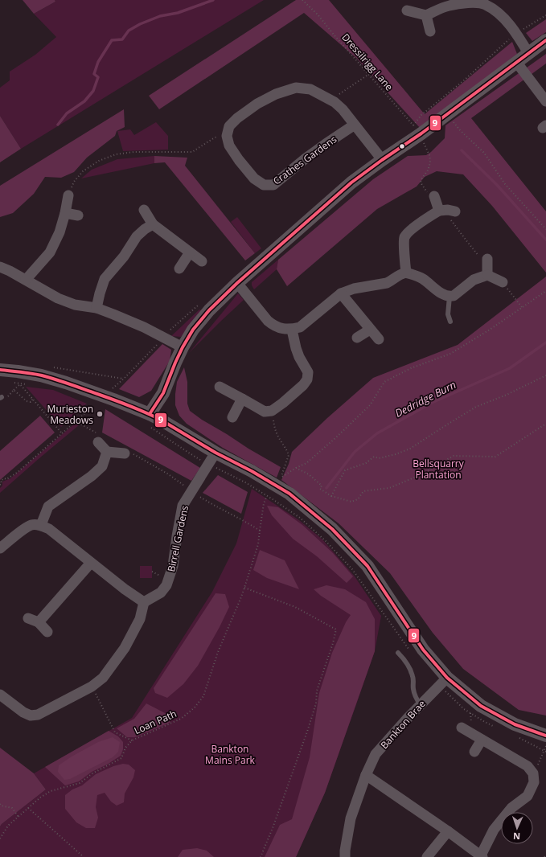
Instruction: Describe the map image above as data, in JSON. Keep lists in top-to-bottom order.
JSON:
{
  "streets": {
    "street": ["Crathes Gardens", "Birrell Gardens", "Bankton Brae"],
    "path": ["Dressilrigg Lane", "Loan Path"]
  },
  "water": ["Dedridge Burn"],
  "parks": ["Bellsquarry Plantation", "Bankton Mains Park"],
  "places": ["Murieston Meadows"],
  "lines": ["transit line 9"],
  "north": "bottom"
}
